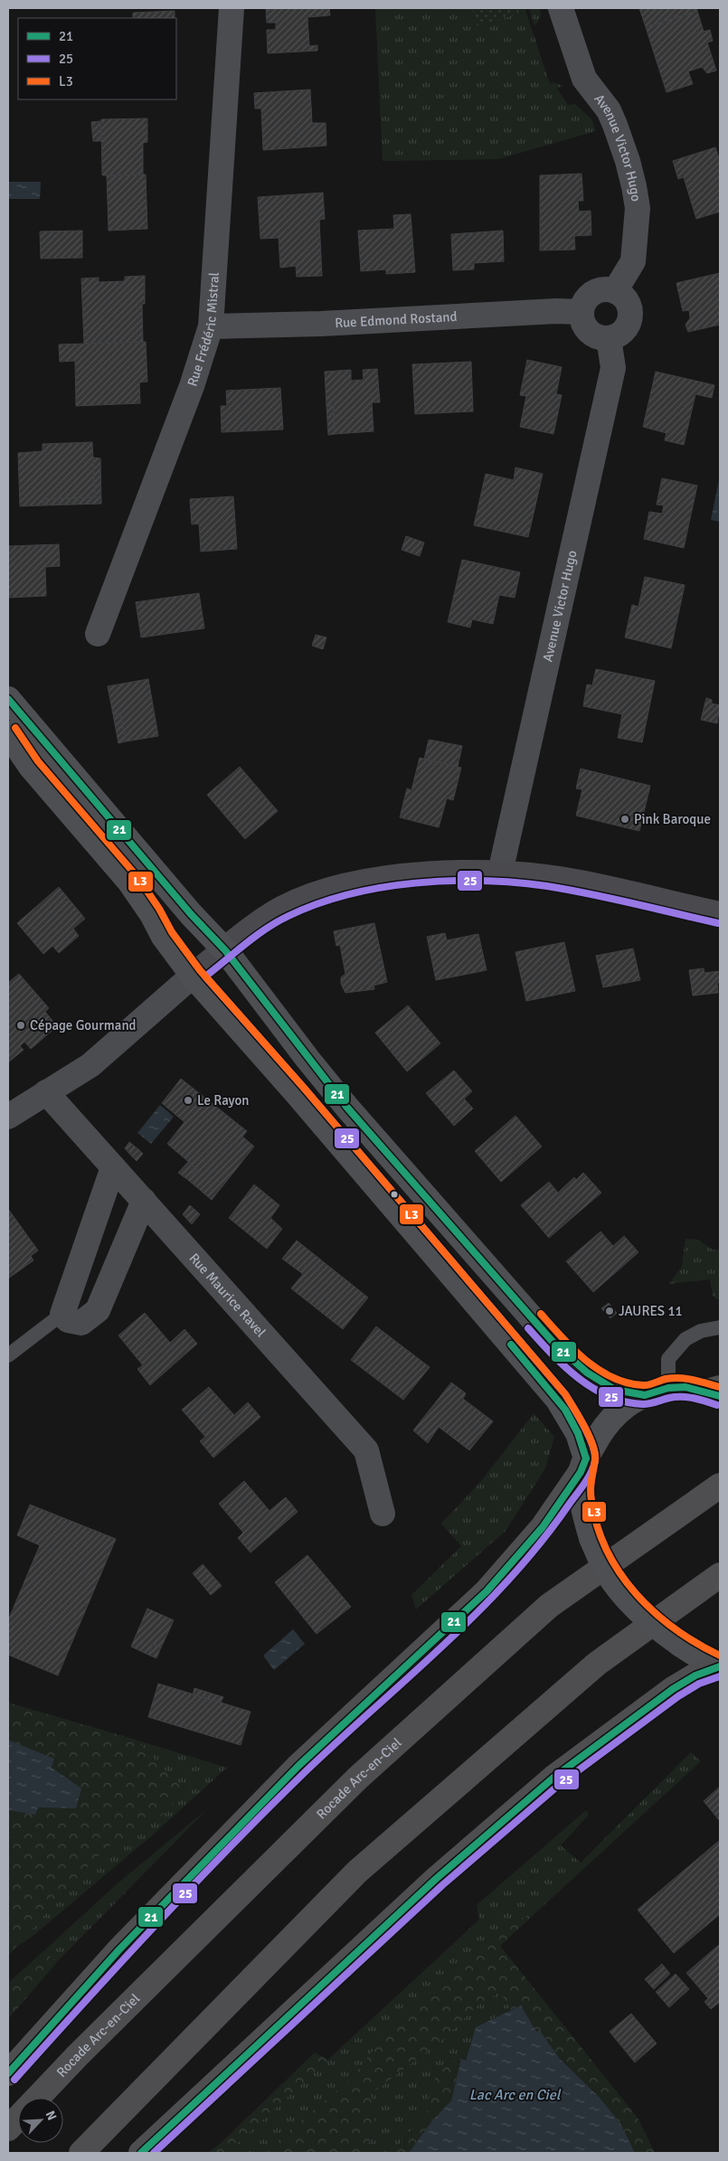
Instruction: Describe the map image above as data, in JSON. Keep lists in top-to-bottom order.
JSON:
{
  "streets": {
    "highway": ["Rocade Arc-en-Ciel"],
    "street": [
      "Avenue Victor Hugo",
      "Rue Edmond Rostand",
      "Rue Frédéric Mistral",
      "Rue Maurice Ravel"
    ]
  },
  "crossings": [
    ["Avenue Victor Hugo", "Rue Edmond Rostand"],
    ["Rue Edmond Rostand", "Rue Frédéric Mistral"]
  ],
  "water": ["Lac Arc en Ciel"],
  "places": [
    "Pink Baroque",
    "Cépage Gourmand",
    "Le Rayon",
    "JAURES 11"
  ],
  "lines": ["transit line 21", "transit line L3", "transit line 25"],
  "legend": ["21", "25", "L3"],
  "north": "top right"
}
